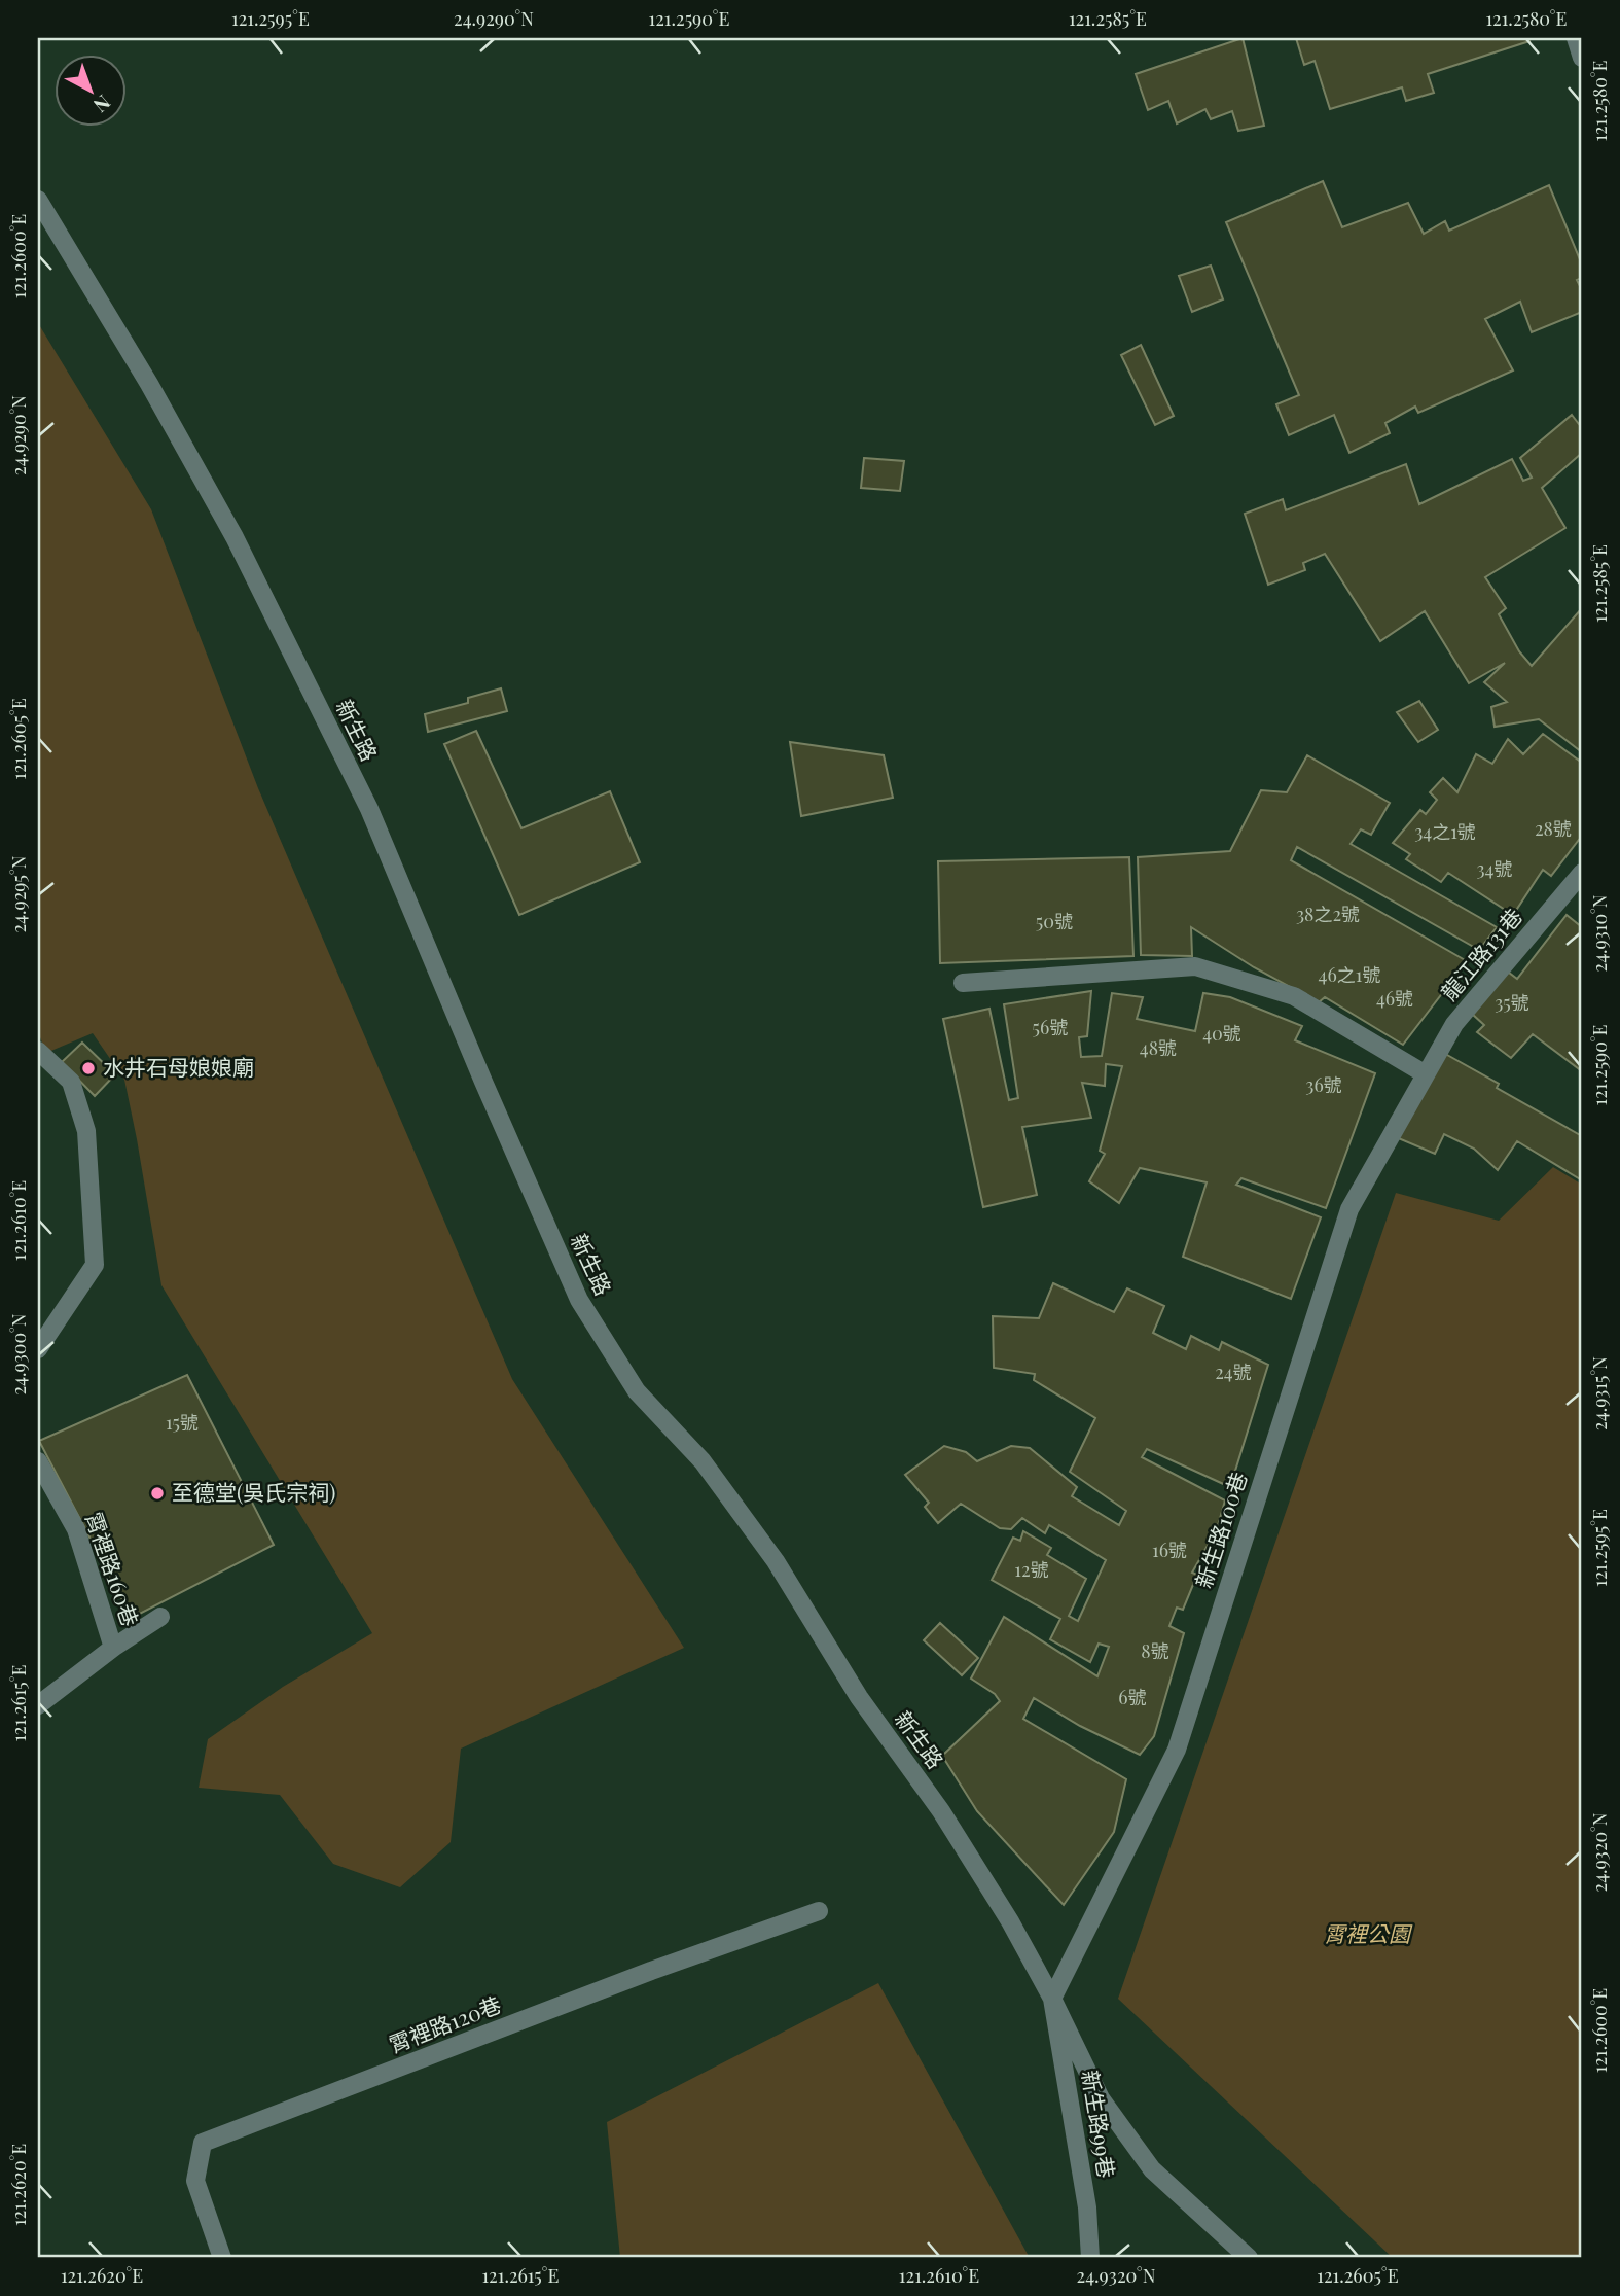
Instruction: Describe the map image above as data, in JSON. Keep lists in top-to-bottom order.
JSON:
{
  "streets": {
    "street": [
      "新生路",
      "龍江路131巷",
      "新生路100巷",
      "霄裡路160巷",
      "霄裡路120巷",
      "新生路99巷"
    ]
  },
  "crossings": [
    ["新生路", "新生路100巷"],
    ["新生路", "新生路99巷"],
    ["龍江路131巷", "新生路100巷"],
    ["新生路100巷", "新生路99巷"]
  ],
  "parks": ["霄裡公園"],
  "places": ["水井石母娘娘廟", "至德堂(吳氏宗祠)"],
  "house_numbers": [
    "28號",
    "34之1號",
    "34號",
    "38之2號",
    "50號",
    "46之1號",
    "46號",
    "35號",
    "56號",
    "40號",
    "48號",
    "36號",
    "24號",
    "15號",
    "16號",
    "12號",
    "8號",
    "6號"
  ],
  "north": "bottom right",
  "coordinates": [
    "121.2595°E",
    "24.9290°N",
    "121.2590°E",
    "121.2585°E",
    "121.2580°E",
    "121.2600°E",
    "121.2605°E",
    "24.9295°N",
    "24.9310°N",
    "121.2610°E",
    "24.9300°N",
    "24.9315°N",
    "121.2615°E",
    "24.9320°N",
    "121.2620°E"
  ]
}
